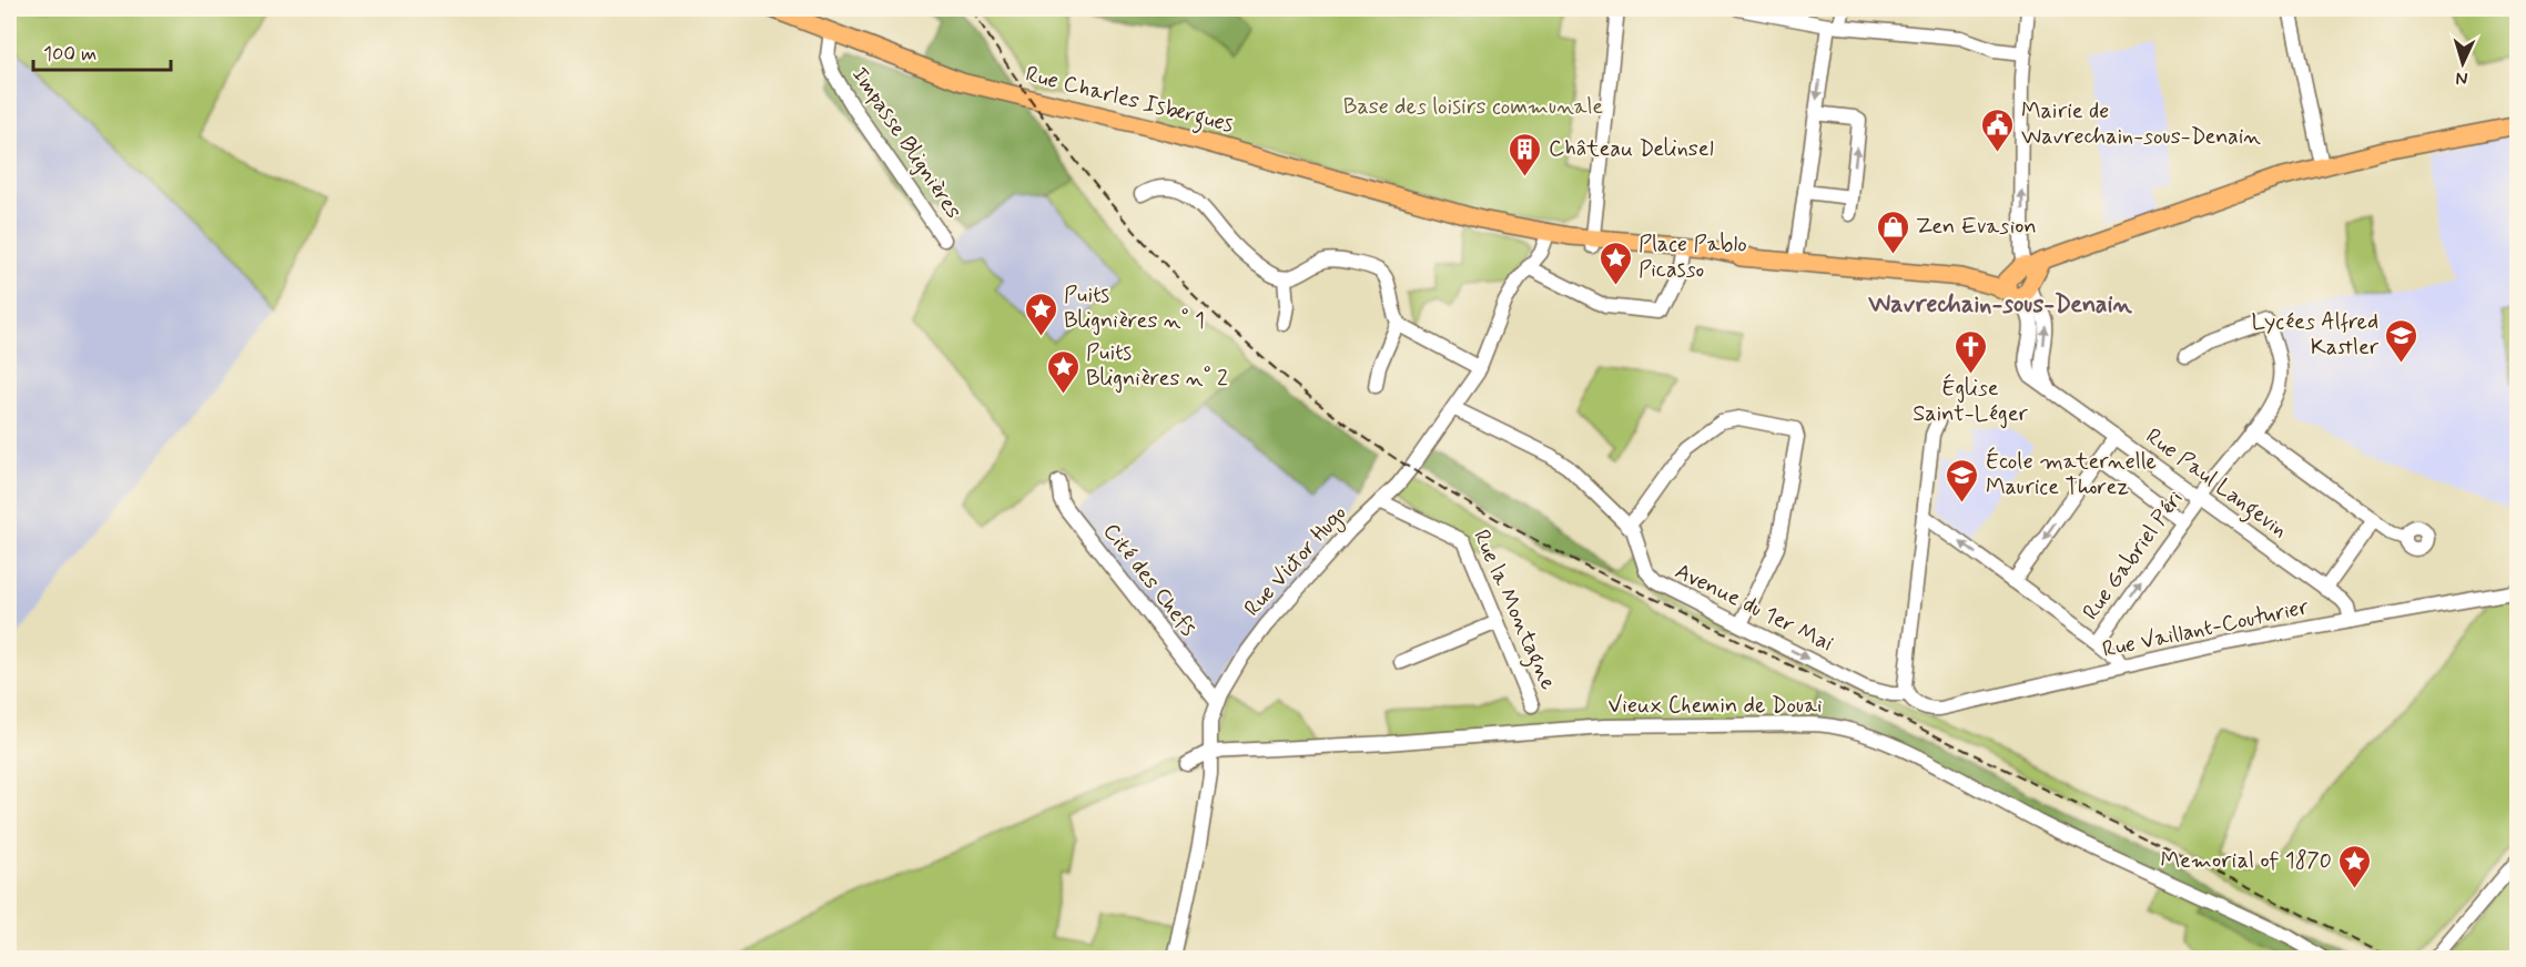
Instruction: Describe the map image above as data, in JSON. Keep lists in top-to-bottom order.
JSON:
{
  "streets": {
    "main road": ["Rue Charles Isbergues"],
    "street": [
      "Impasse Blignières",
      "Rue Paul Langevin",
      "Rue Gabriel Péri",
      "Rue Victor Hugo",
      "Cité des Chefs",
      "Avenue du 1er Mai",
      "Rue la Montagne",
      "Rue Vaillant-Couturier",
      "Vieux Chemin de Douai"
    ]
  },
  "crossings": [
    ["Rue Charles Isbergues", "Impasse Blignières"],
    ["Rue Charles Isbergues", "Rue Paul Langevin"],
    ["Rue Charles Isbergues", "Rue Victor Hugo"],
    ["Rue Paul Langevin", "Rue Gabriel Péri"],
    ["Rue Paul Langevin", "Rue Vaillant-Couturier"],
    ["Rue Victor Hugo", "Cité des Chefs"],
    ["Rue Victor Hugo", "Avenue du 1er Mai"],
    ["Rue Victor Hugo", "Rue la Montagne"],
    ["Rue Victor Hugo", "Vieux Chemin de Douai"],
    ["Avenue du 1er Mai", "Rue Vaillant-Couturier"]
  ],
  "districts": ["Wavrechain-sous-Denain"],
  "parks": ["Base des loisirs communale"],
  "places": {
    "public building": ["Mairie de Wavrechain-sous-Denain"],
    "building": ["Château Delinsel"],
    "shop": ["Zen Evasion"],
    "place": [
      "Place Pablo Picasso",
      "Puits Blignières n° 1",
      "Puits Blignières n° 2",
      "Memorial of 1870"
    ],
    "school or university": ["Lycées Alfred Kastler", "École maternelle Maurice Thorez"],
    "church": ["Église Saint-Léger"]
  },
  "scale_bar": "100 m",
  "north": "bottom"
}
